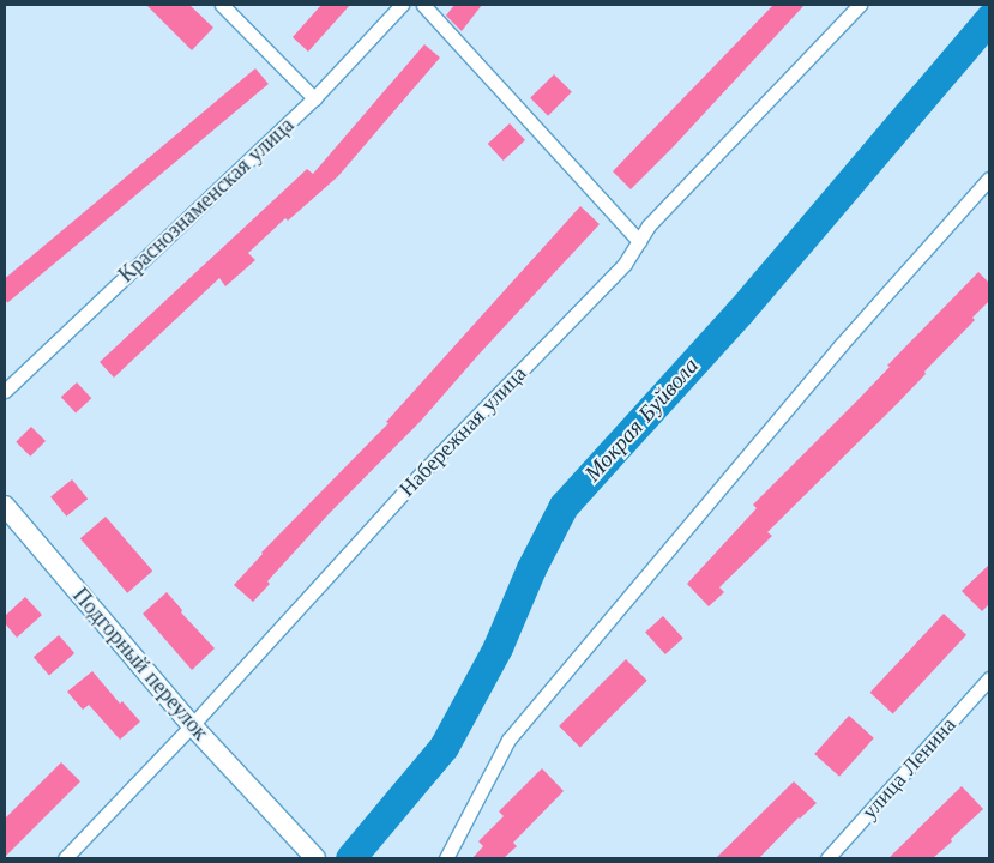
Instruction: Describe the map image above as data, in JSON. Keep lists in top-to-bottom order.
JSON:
{
  "streets": {
    "main road": ["Подгорный переулок"],
    "street": ["Краснознаменская улица", "Набережная улица", "улица Ленина"]
  },
  "crossings": [
    ["Набережная улица", "Подгорный переулок"]
  ],
  "water": ["Мокрая Буйвола"]
}
